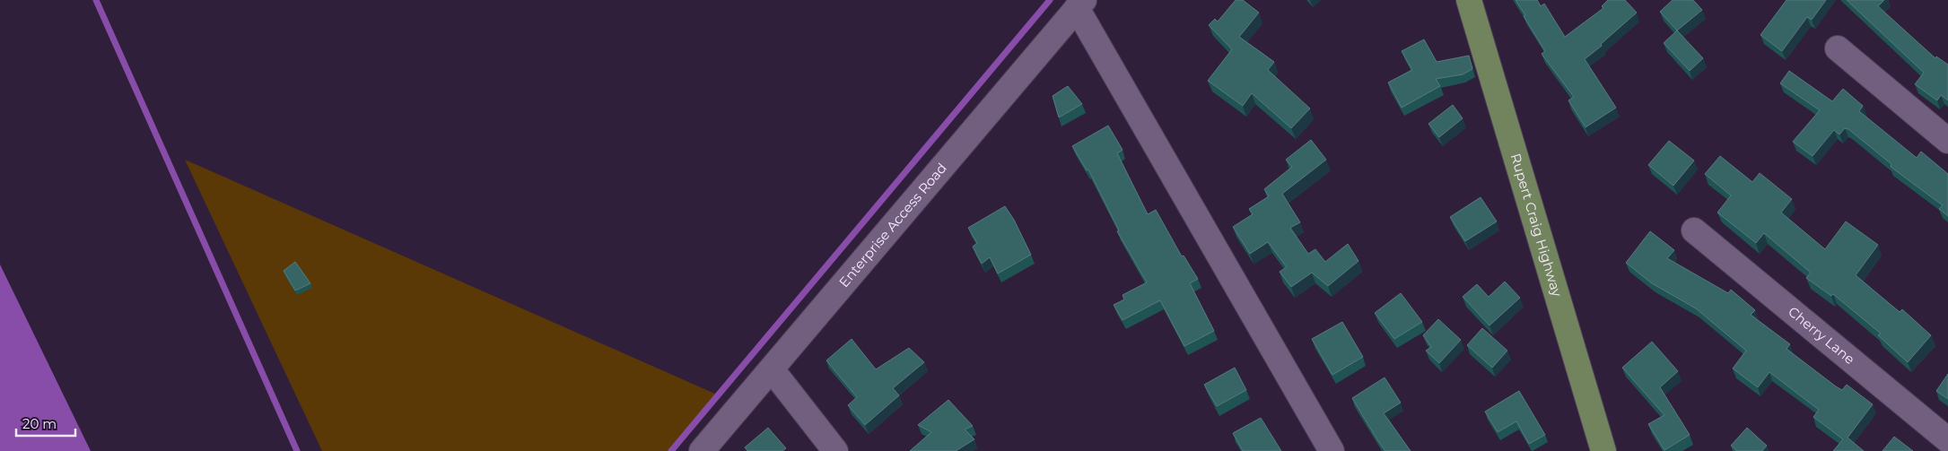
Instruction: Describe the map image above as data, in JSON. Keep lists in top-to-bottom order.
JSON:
{
  "streets": {
    "main road": ["Rupert Craig Highway"],
    "street": ["Enterprise Access Road", "Cherry Lane"]
  },
  "scale_bar": "20 m"
}
